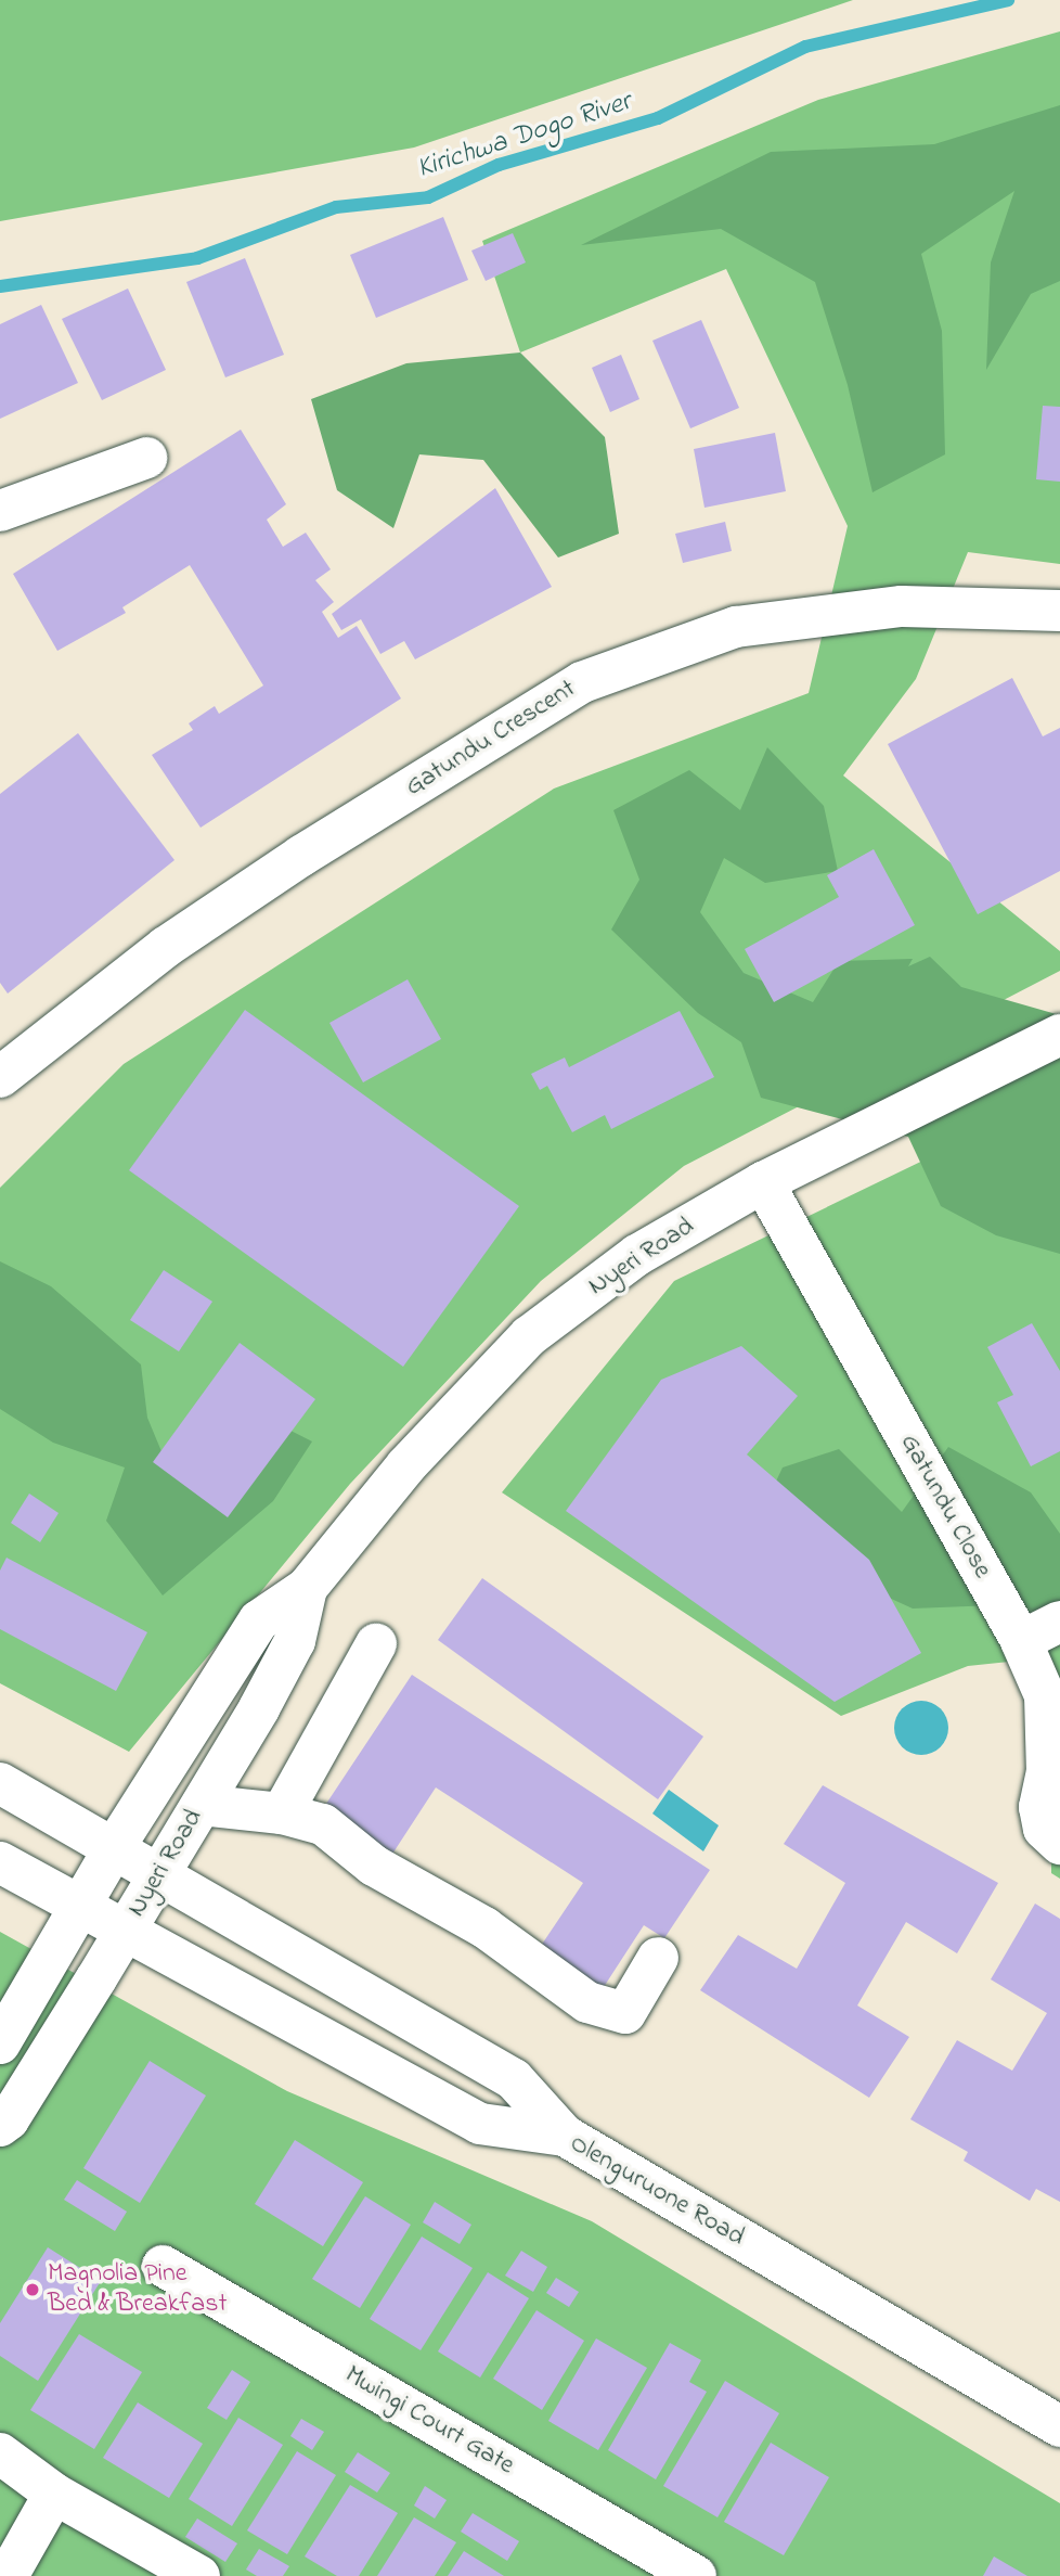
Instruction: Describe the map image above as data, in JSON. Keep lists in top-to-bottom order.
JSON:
{
  "streets": {
    "street": [
      "Gatundu Crescent",
      "Nyeri Road",
      "Gatundu Close",
      "Olenguruone Road",
      "Mwingi Court Gate"
    ]
  },
  "crossings": [
    ["Nyeri Road", "Gatundu Close"],
    ["Nyeri Road", "Olenguruone Road"]
  ],
  "water": ["Kirichwa Dogo River"],
  "places": ["Magnolia Pine Bed & Breakfast"]
}
